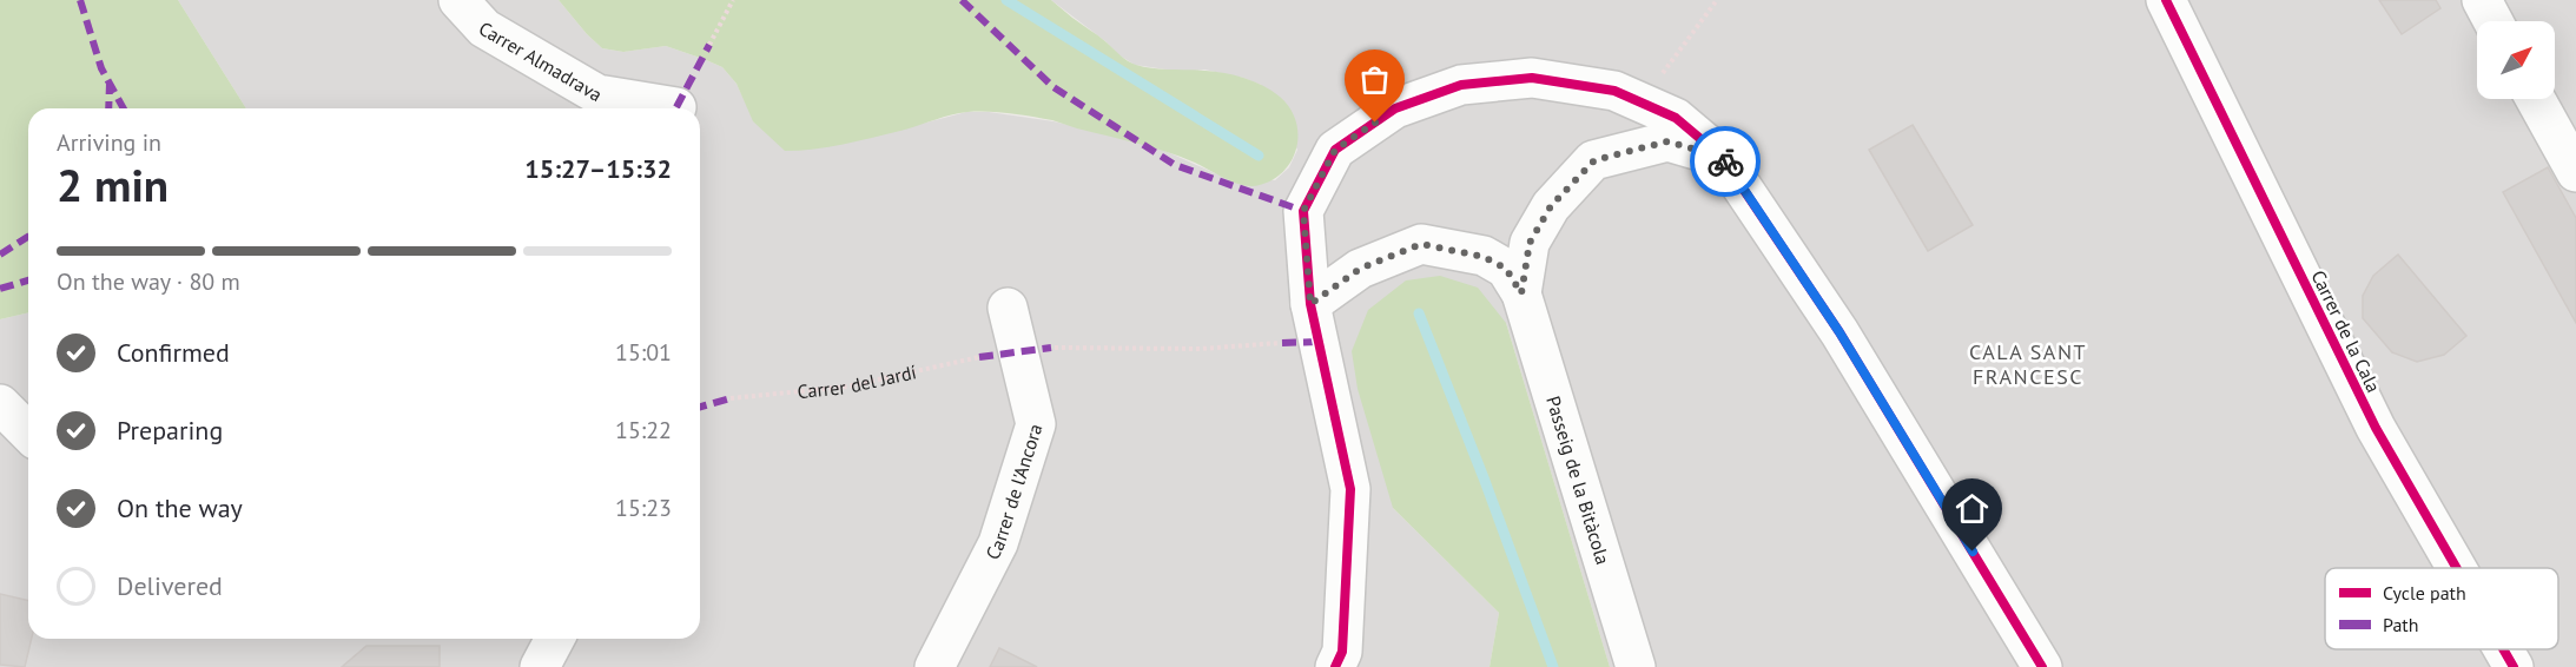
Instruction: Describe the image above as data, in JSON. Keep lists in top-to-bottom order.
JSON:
{
  "streets": {
    "street": [
      "Carrer Almadrava",
      "Carrer de la Cala",
      "Passeig de la Bitàcola",
      "Carrer de l'Ancora"
    ],
    "path": ["Carrer del Jardí"]
  },
  "districts": ["CALA SANT FRANCESC"],
  "legend": ["Cycle path", "Path"],
  "north": "top right",
  "page": {
    "heading": ["2 min", "Arriving in", "15:27–15:32"],
    "bar": "On the way · 80 m",
    "list": [
      ["Confirmed", "15:01"],
      ["Preparing", "15:22"],
      ["On the way", "15:23"],
      "Delivered"
    ]
  }
}
